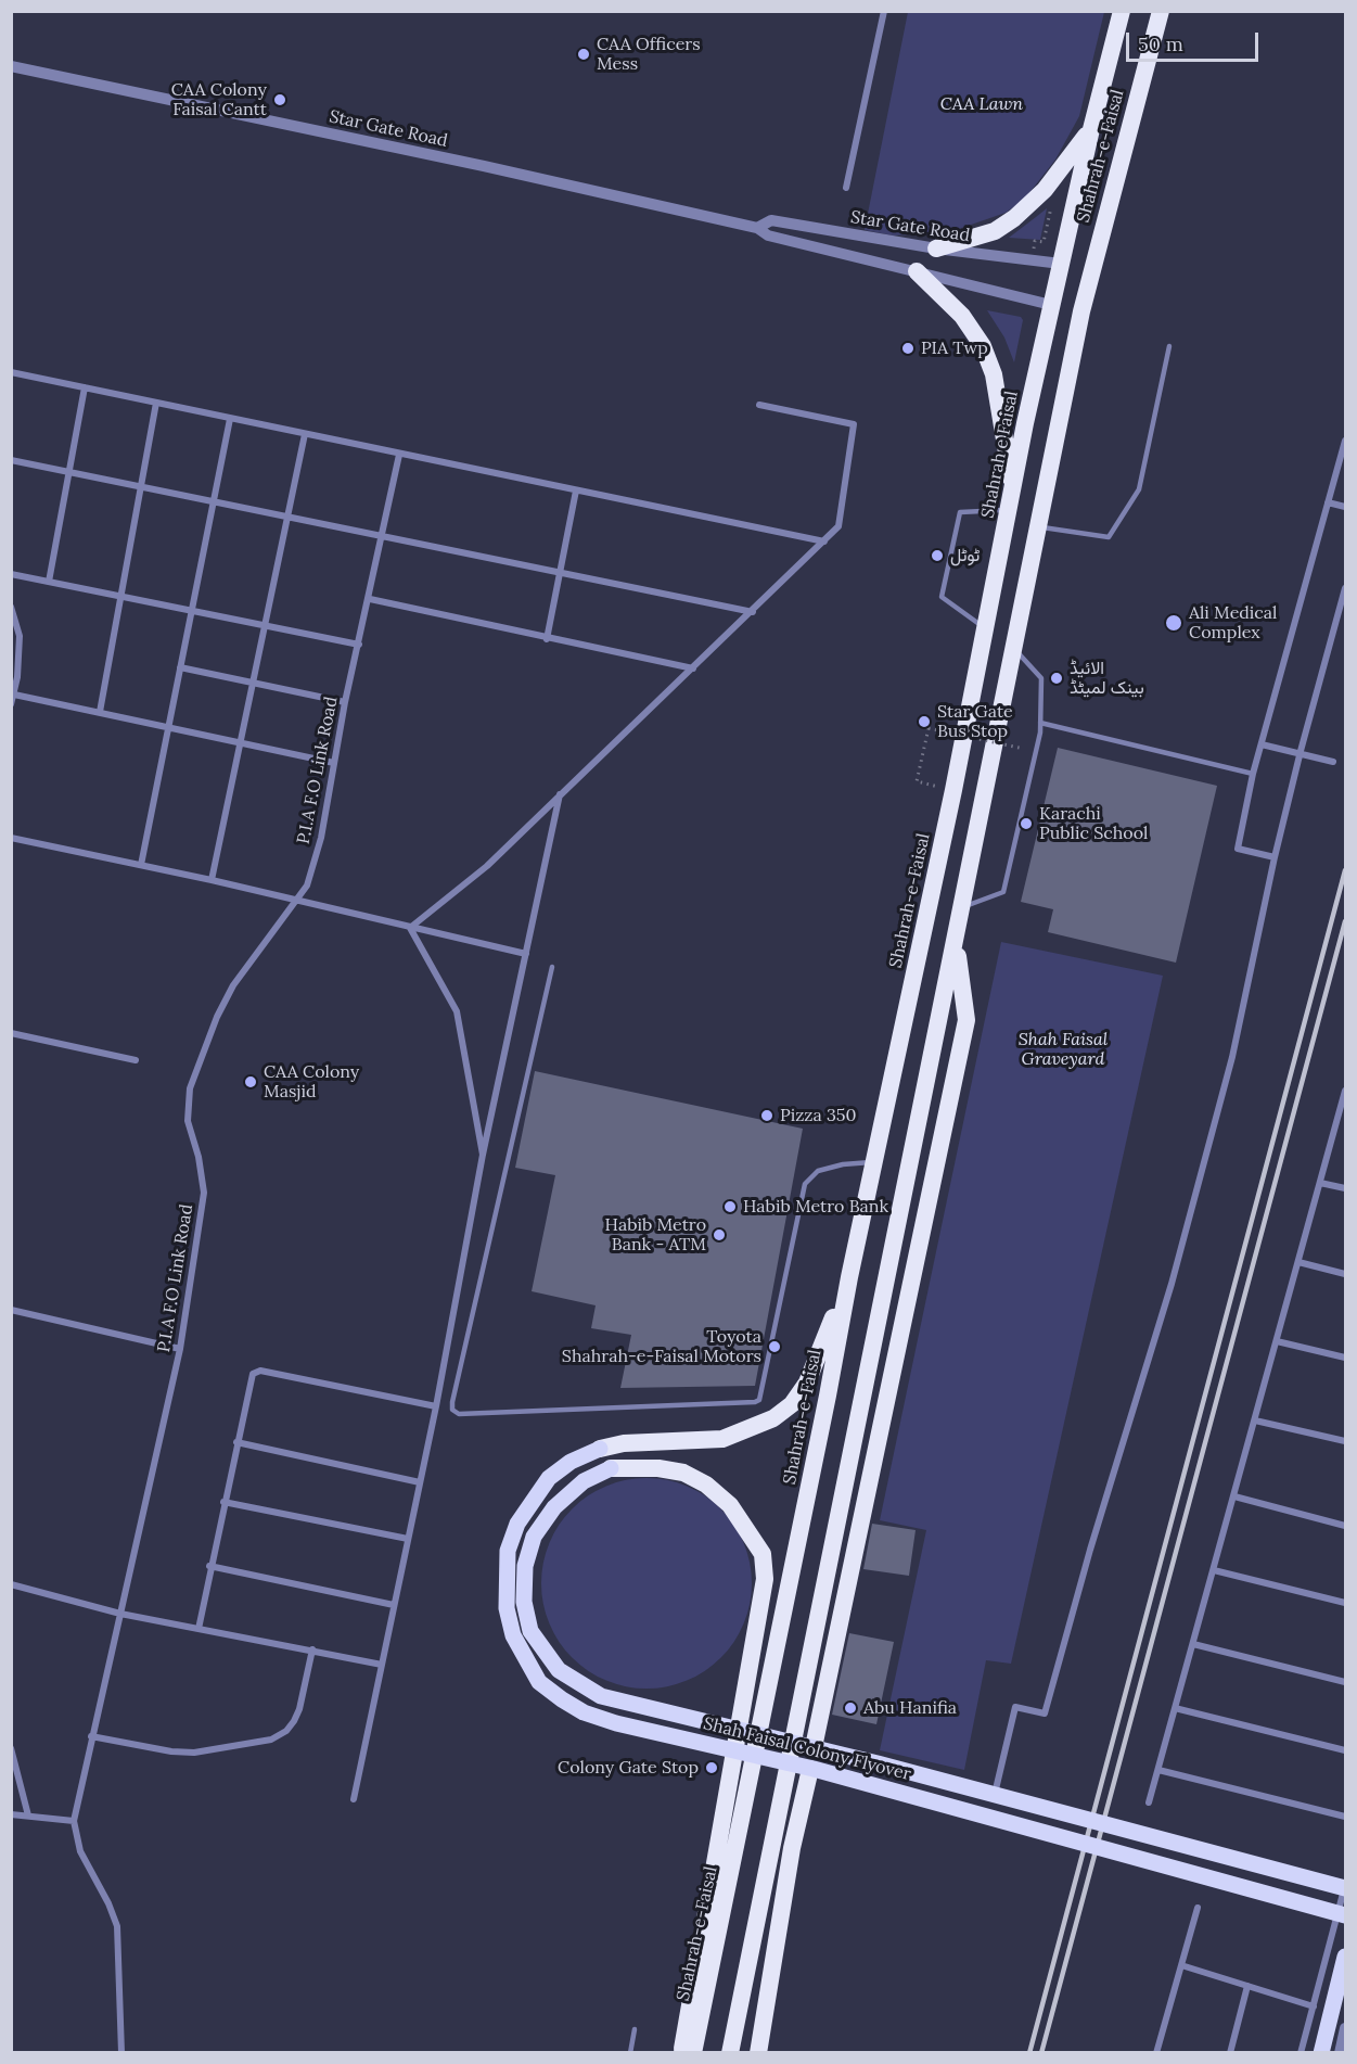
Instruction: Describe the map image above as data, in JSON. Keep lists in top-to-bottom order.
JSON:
{
  "streets": {
    "highway": ["Shahrah-e-Faisal", "Shahrah e Faisal"],
    "main road": ["Shah Faisal Colony Flyover"],
    "street": ["Star Gate Road", "P.I.A F.O Link Road"]
  },
  "crossings": [
    ["Star Gate Road", "Shahrah e Faisal"],
    ["Shahrah-e-Faisal", "Shahrah e Faisal"]
  ],
  "parks": ["CAA Lawn", "Shah Faisal Graveyard"],
  "places": [
    "CAA Officers Mess",
    "CAA Colony Faisal Cantt",
    "PIA Twp",
    "ٹوٹل",
    "Ali Medical Complex",
    "الائیڈ بینک لمیٹڈ",
    "Star Gate Bus Stop",
    "Karachi Public School",
    "CAA Colony Masjid",
    "Pizza 350",
    "Habib Metro Bank",
    "Habib Metro Bank - ATM",
    "Toyota Shahrah-e-Faisal Motors",
    "Abu Hanifia",
    "Colony Gate Stop"
  ],
  "scale_bar": "50 m"
}
